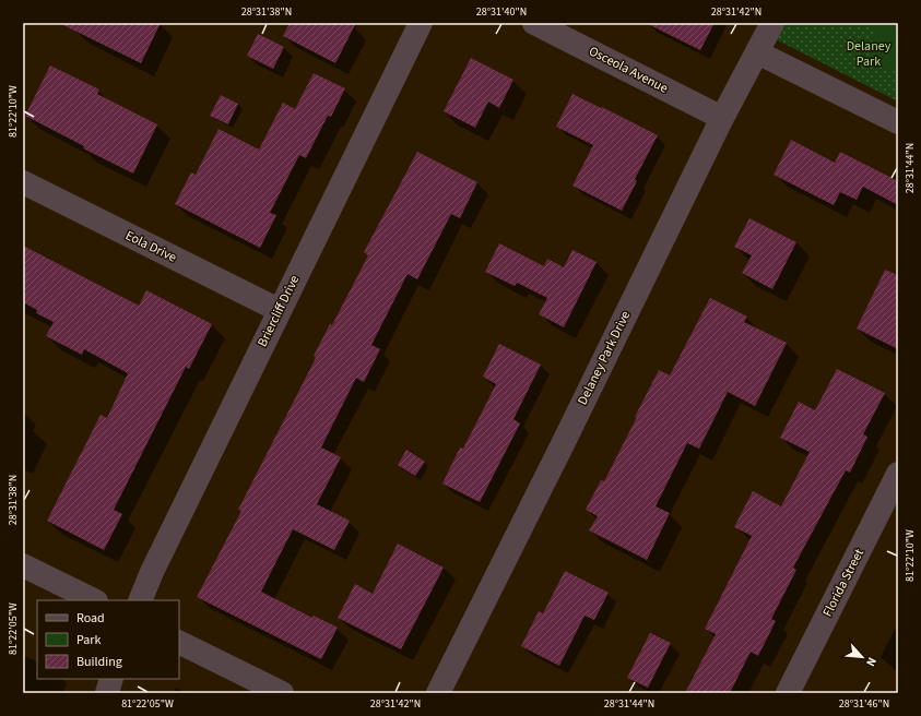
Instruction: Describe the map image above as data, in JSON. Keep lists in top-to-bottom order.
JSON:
{
  "streets": {
    "street": [
      "Osceola Avenue",
      "Eola Drive",
      "Briercliff Drive",
      "Delaney Park Drive",
      "Florida Street"
    ]
  },
  "crossings": [
    ["Osceola Avenue", "Delaney Park Drive"],
    ["Eola Drive", "Briercliff Drive"]
  ],
  "parks": ["Delaney Park"],
  "legend": ["Road", "Park", "Building"],
  "north": "bottom right",
  "coordinates": [
    "28°31'38\"N",
    "28°31'40\"N",
    "28°31'42\"N",
    "81°22'10\"W",
    "28°31'44\"N",
    "81°22'05\"W",
    "28°31'46\"N"
  ]
}
